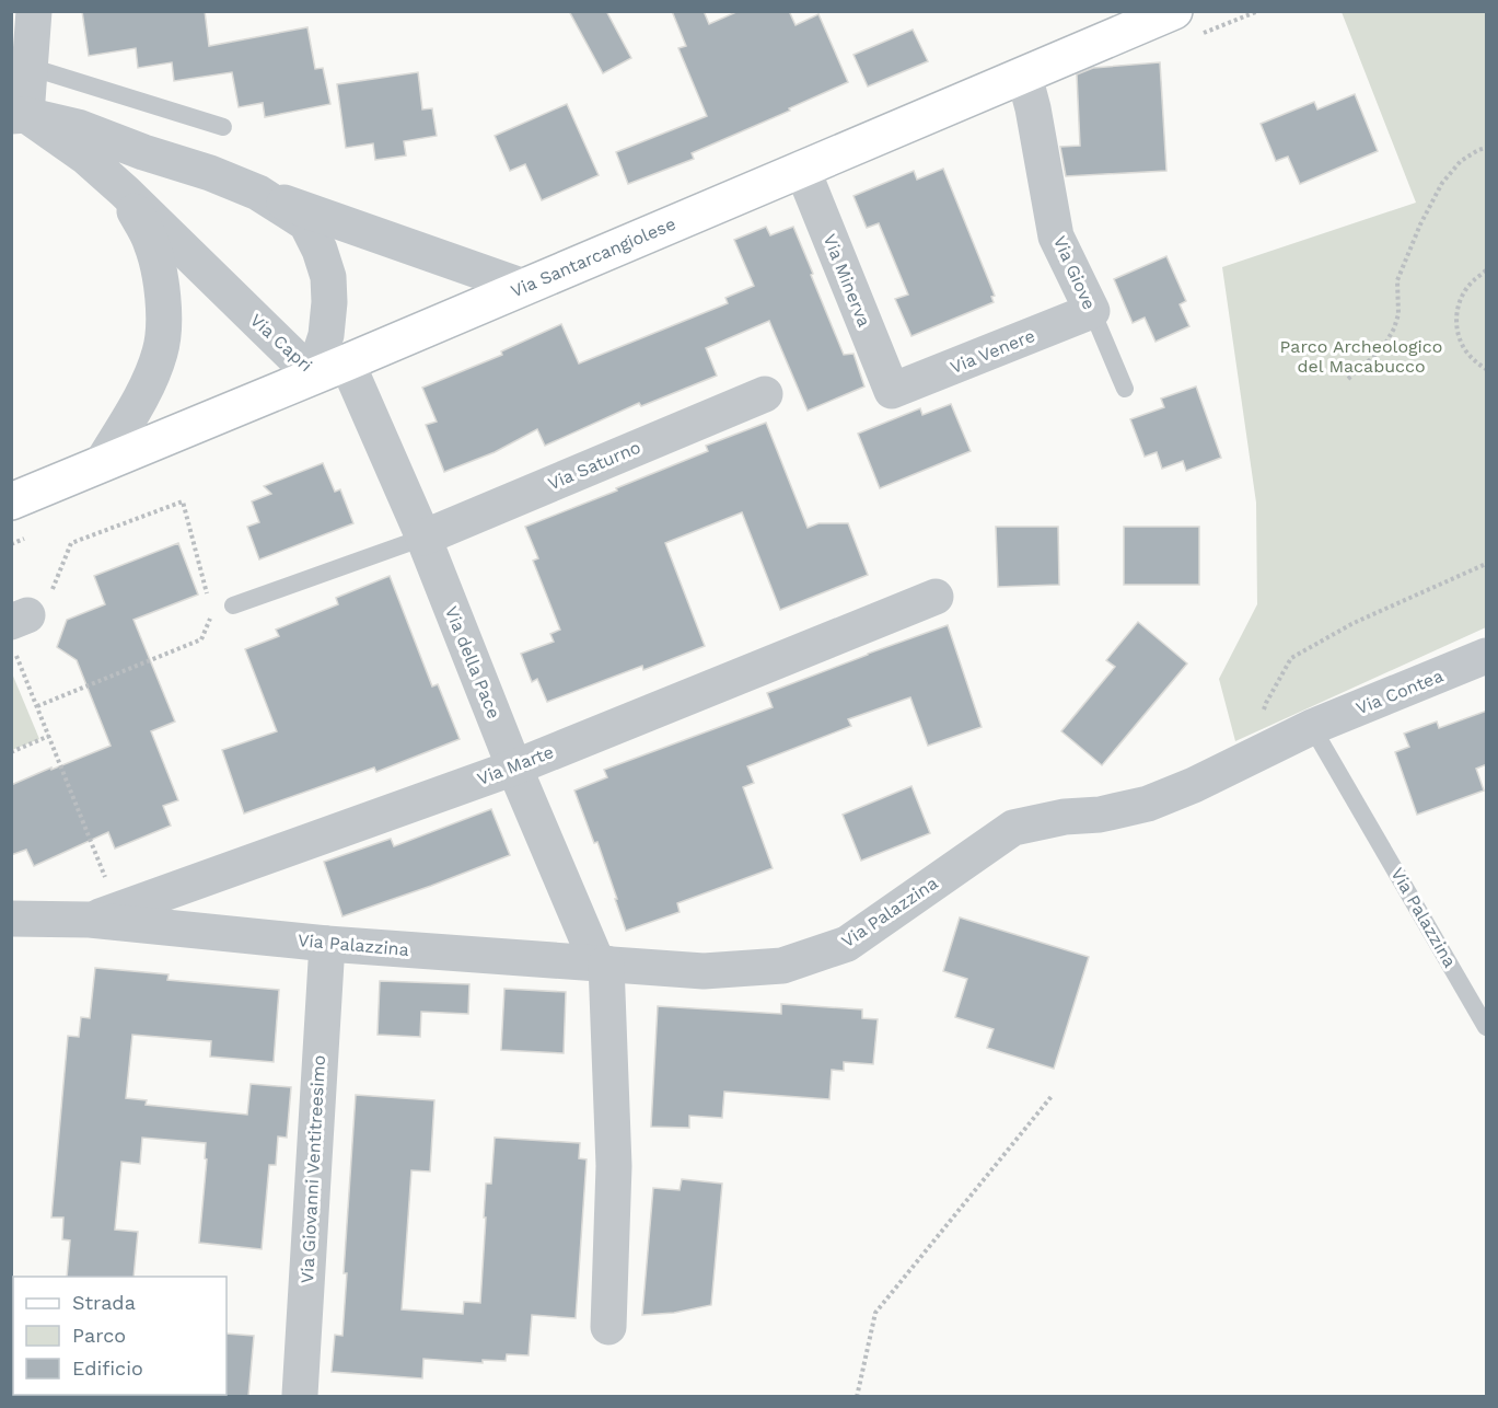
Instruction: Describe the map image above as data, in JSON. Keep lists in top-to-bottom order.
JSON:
{
  "streets": {
    "main road": ["Via Santarcangiolese"],
    "street": [
      "Via Giove",
      "Via Minerva",
      "Via Capri",
      "Via Venere",
      "Via Saturno",
      "Via della Pace",
      "Via Contea",
      "Via Marte",
      "Via Palazzina",
      "Via Giovanni Ventitreesimo"
    ]
  },
  "crossings": [
    ["Via Santarcangiolese", "Via Giove"],
    ["Via Santarcangiolese", "Via Minerva"],
    ["Via Santarcangiolese", "Via Capri"],
    ["Via Santarcangiolese", "Via della Pace"],
    ["Via Giove", "Via Venere"],
    ["Via Minerva", "Via Venere"],
    ["Via Saturno", "Via della Pace"],
    ["Via della Pace", "Via Marte"],
    ["Via della Pace", "Via Palazzina"],
    ["Via Contea", "Via Palazzina"],
    ["Via Marte", "Via Palazzina"],
    ["Via Palazzina", "Via Giovanni Ventitreesimo"]
  ],
  "parks": ["Parco Archeologico del Macabucco"],
  "legend": ["Strada", "Parco", "Edificio"]
}
